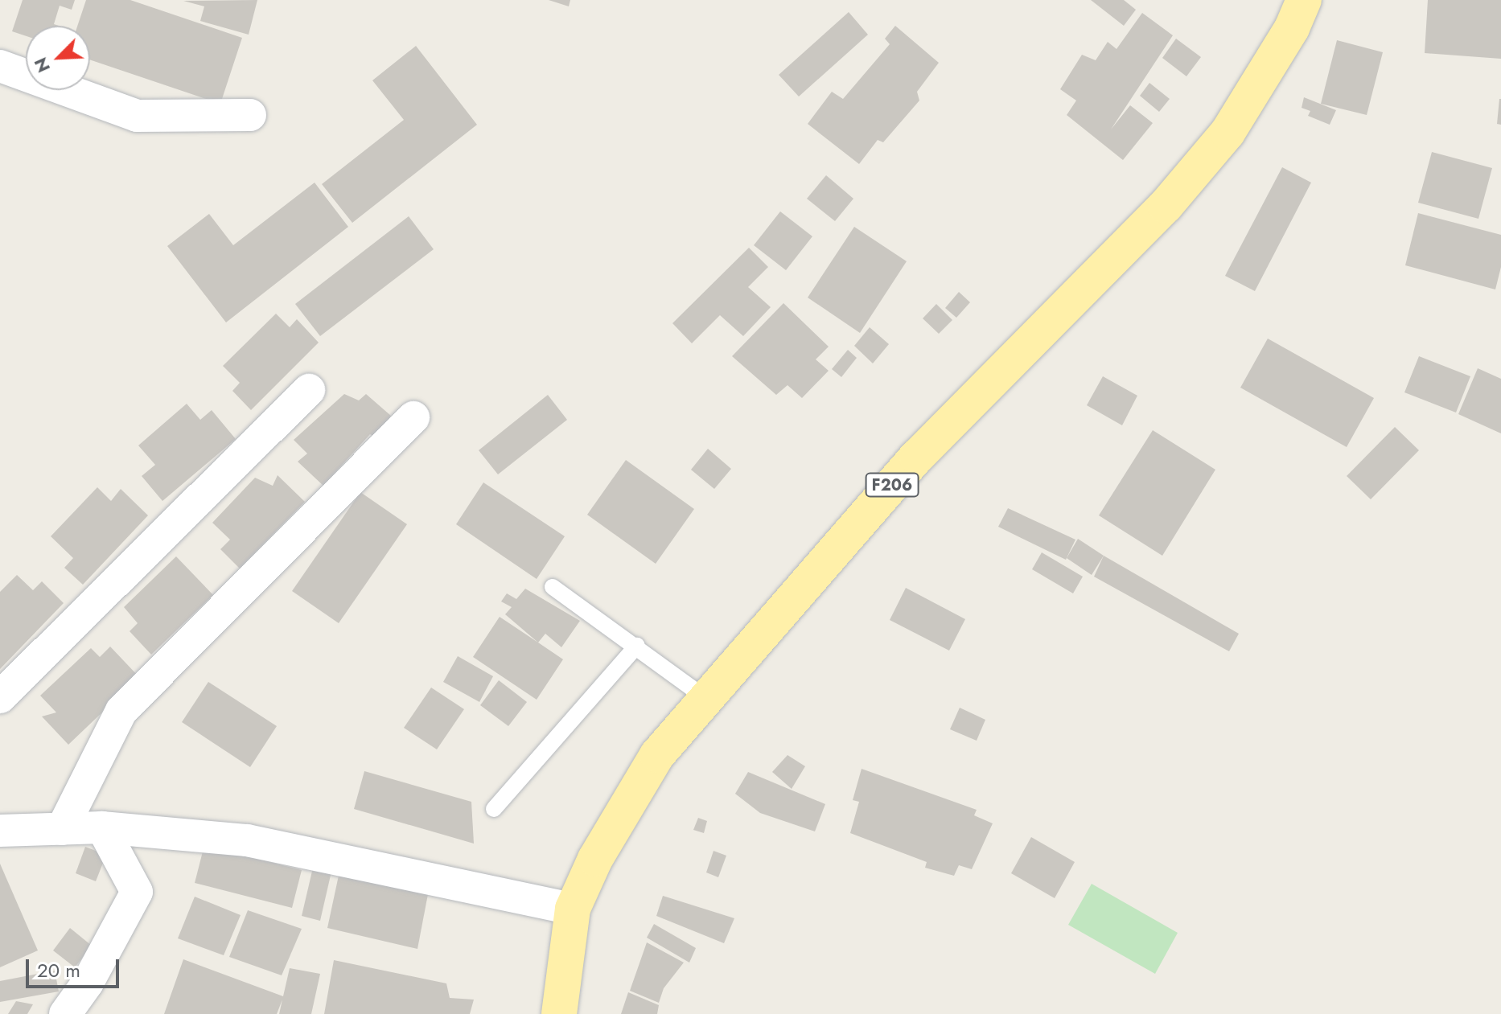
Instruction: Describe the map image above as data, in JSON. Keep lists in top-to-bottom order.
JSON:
{
  "streets": {
    "main road": ["F206"]
  },
  "scale_bar": "20 m",
  "north": "bottom left"
}
